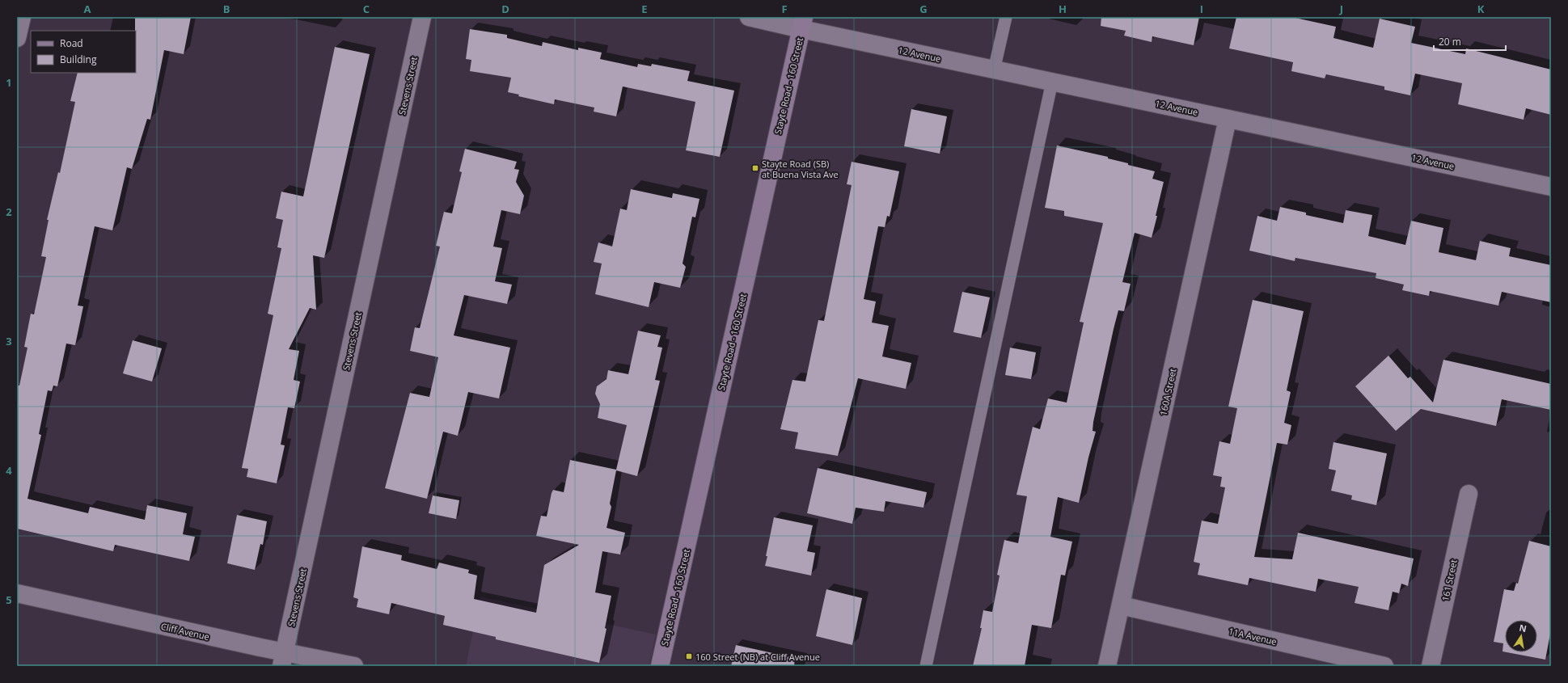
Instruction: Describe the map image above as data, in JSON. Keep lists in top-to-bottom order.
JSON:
{
  "streets": {
    "main road": ["Stayte Road - 160 Street"],
    "street": [
      "12 Avenue",
      "Stevens Street",
      "160A Street",
      "161 Street",
      "Cliff Avenue",
      "11A Avenue"
    ]
  },
  "crossings": [
    ["12 Avenue", "Stayte Road - 160 Street"],
    ["12 Avenue", "160A Street"],
    ["Stevens Street", "Cliff Avenue"],
    ["160A Street", "11A Avenue"]
  ],
  "places": {
    "transit": ["Stayte Road (SB) at Buena Vista Ave", "160 Street (NB) at Cliff Avenue"]
  },
  "legend": ["Road", "Building"],
  "scale_bar": "20 m",
  "north": "top",
  "grid": {
    "columns": [
      "A",
      "B",
      "C",
      "D",
      "E",
      "F",
      "G",
      "H",
      "I",
      "J",
      "K"
    ],
    "rows": [
      "1",
      "2",
      "3",
      "4",
      "5"
    ]
  }
}
